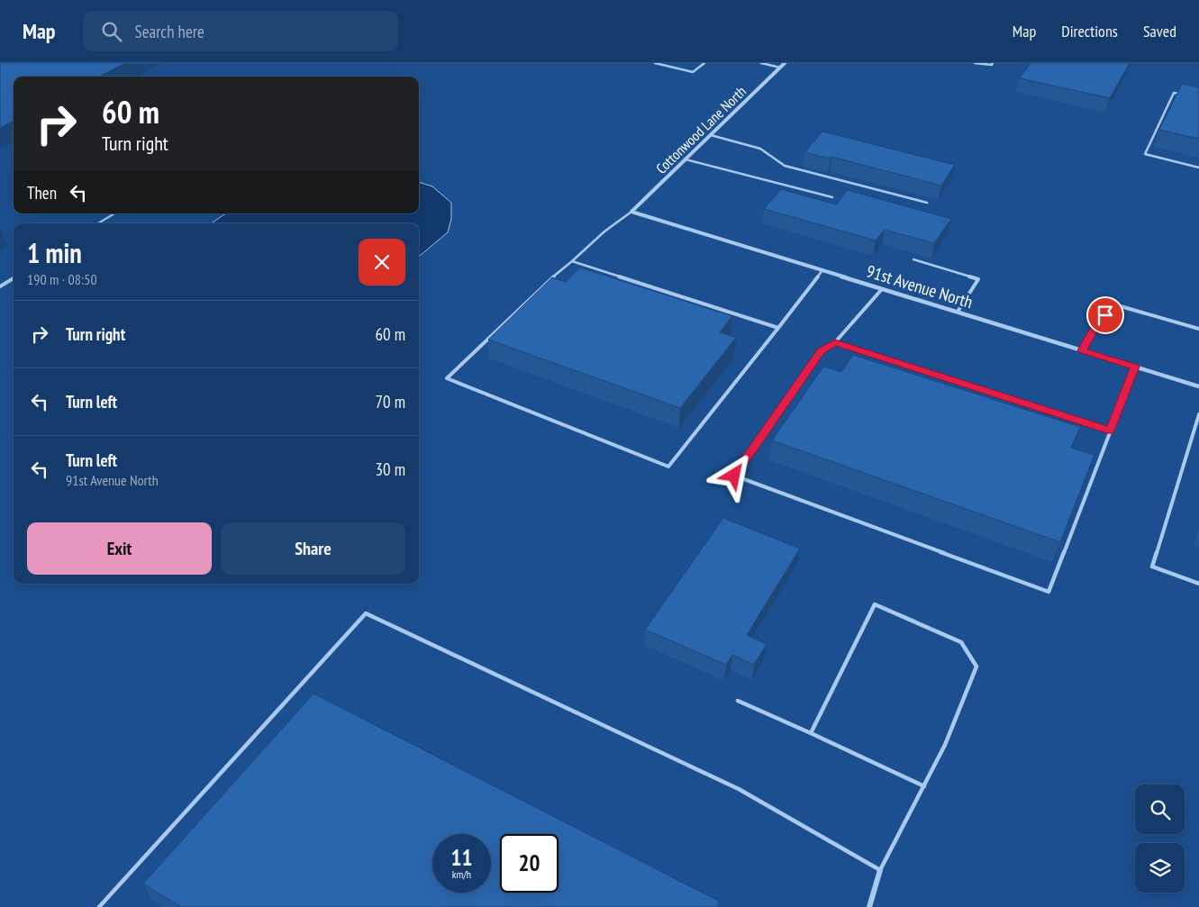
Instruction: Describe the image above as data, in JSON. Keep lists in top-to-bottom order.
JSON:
{
  "streets": {
    "street": ["Cottonwood Lane North", "91st Avenue North"]
  },
  "crossings": [
    ["Cottonwood Lane North", "91st Avenue North"]
  ],
  "page": {
    "header": "Map",
    "search": "Search here",
    "nav": ["Map", "Directions", "Saved"],
    "turn": ["60 m", "Turn right"],
    "then": "Then",
    "heading": ["1 min", "190 m · 08:50"],
    "list": [
      {
        "name": "Turn right",
        "value": "60 m"
      },
      {
        "name": "Turn left",
        "value": "70 m"
      },
      {
        "name": "Turn left",
        "note": "91st Avenue North",
        "value": "30 m"
      }
    ],
    "buttons": ["Exit", "Share"],
    "speed": "11 km/h",
    "limit": "20"
  }
}
